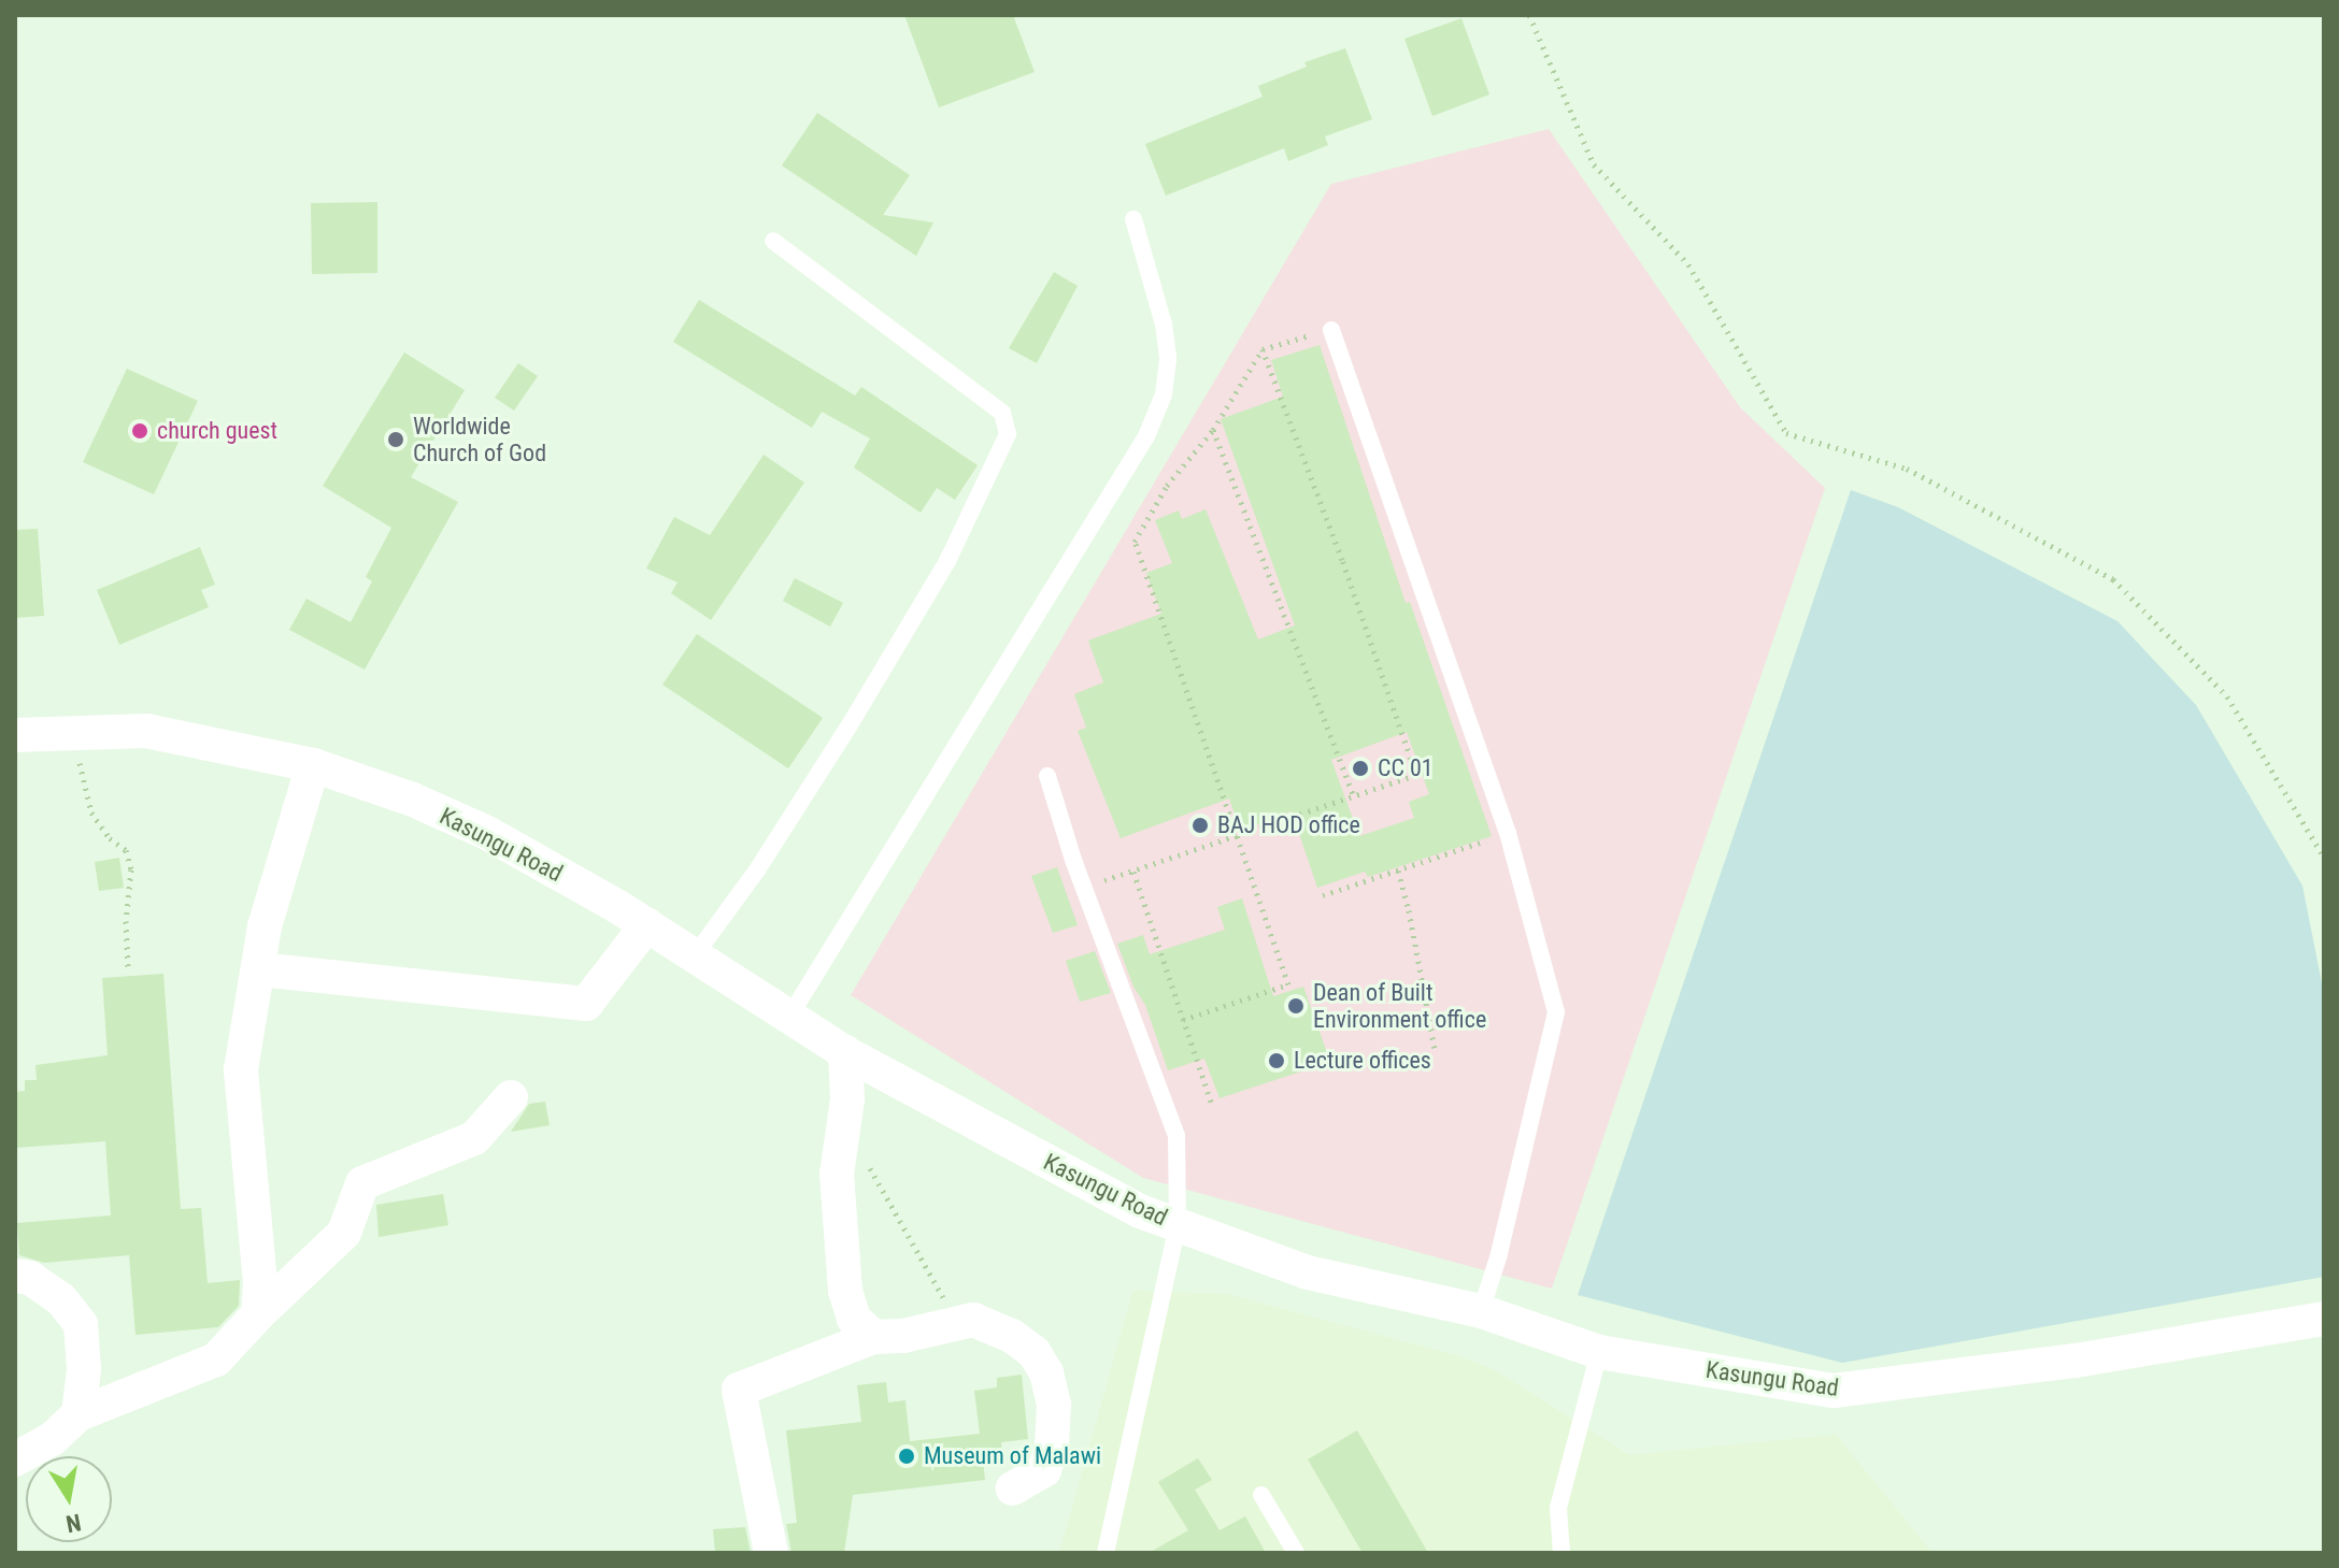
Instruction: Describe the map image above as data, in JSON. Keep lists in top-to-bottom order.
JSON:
{
  "streets": {
    "street": ["Kasungu Road"]
  },
  "places": [
    "church guest",
    "Worldwide Church of God",
    "CC 01",
    "BAJ HOD office",
    "Dean of Built Environment office",
    "Lecture offices",
    "Museum of Malawi"
  ],
  "north": "bottom"
}
